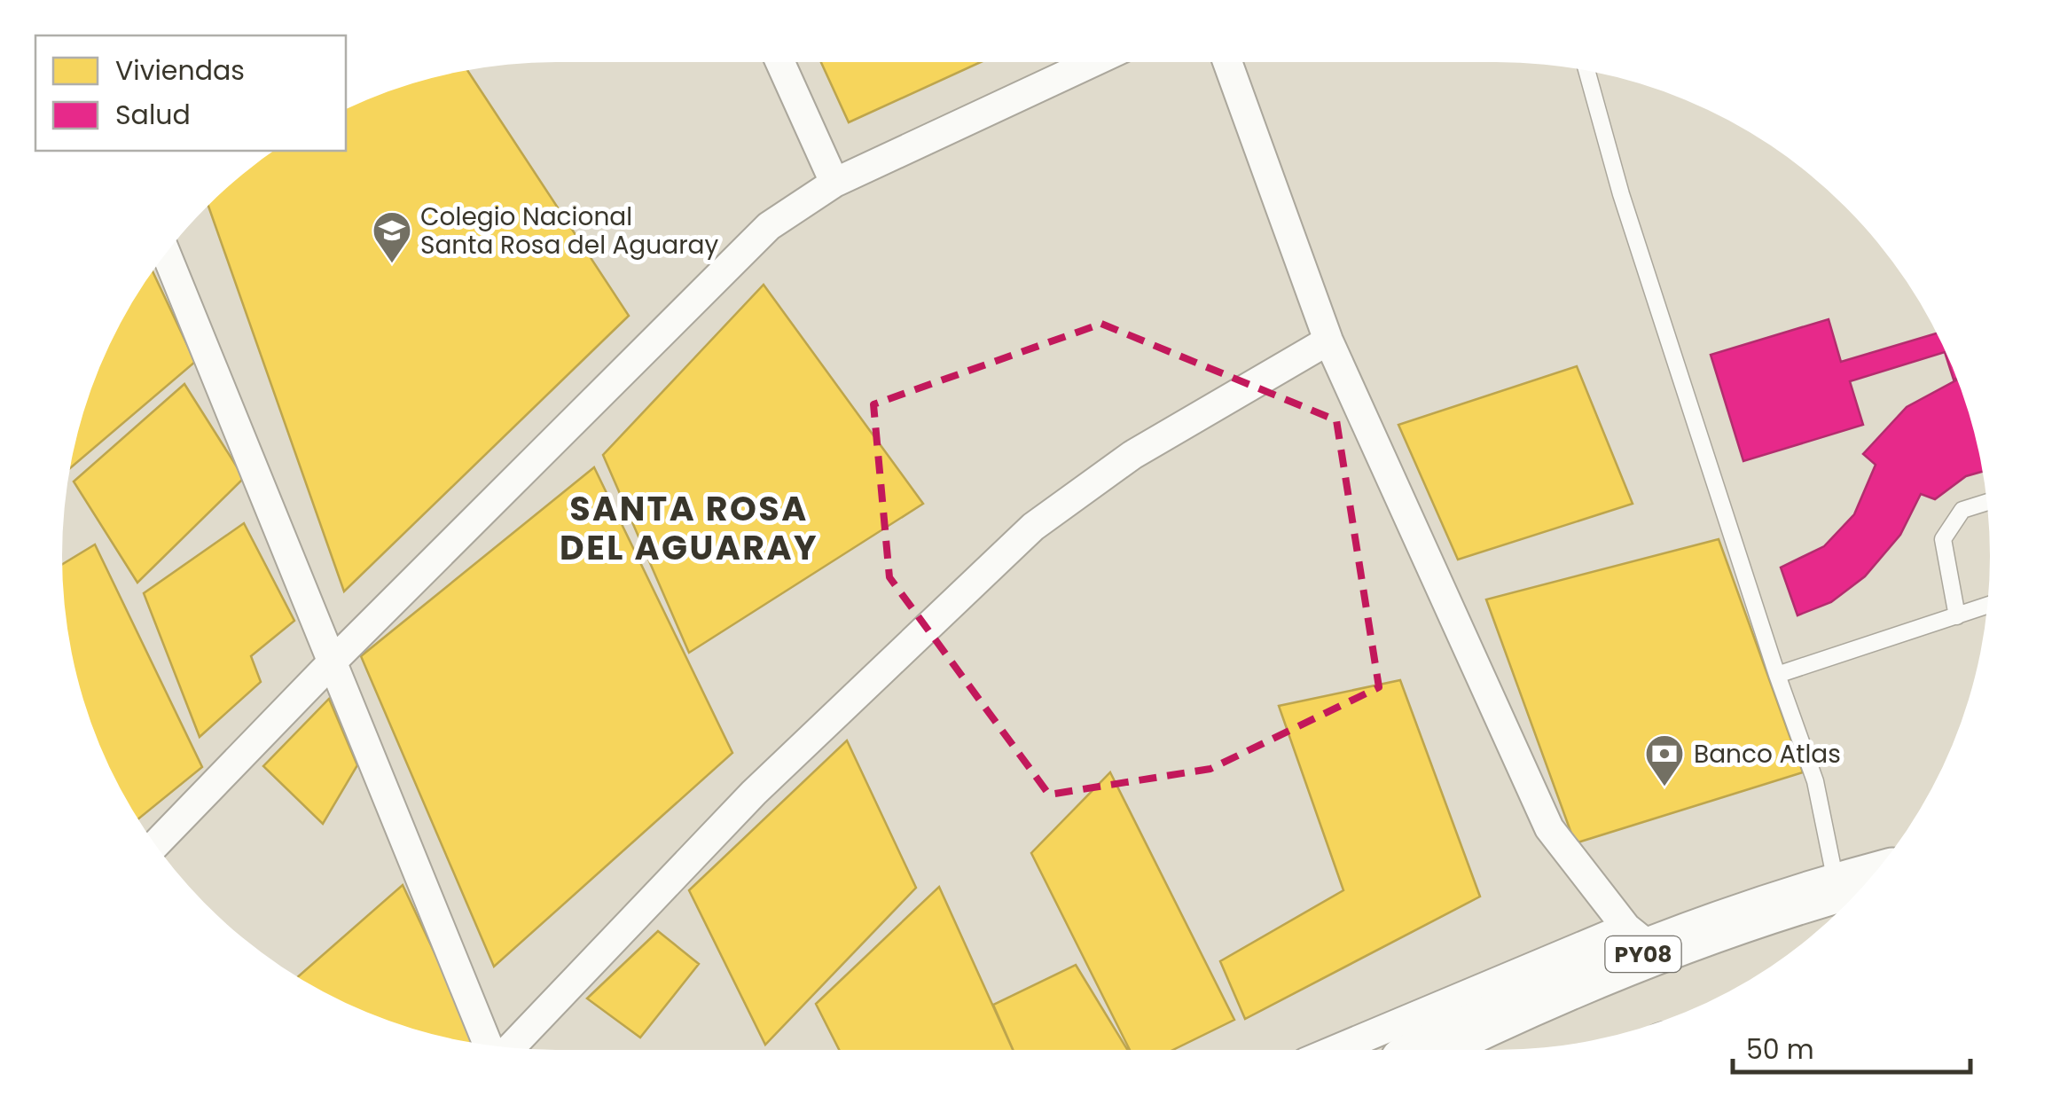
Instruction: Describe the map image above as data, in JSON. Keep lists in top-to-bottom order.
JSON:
{
  "streets": {
    "highway": ["PY08"]
  },
  "districts": ["SANTA ROSA DEL AGUARAY"],
  "places": {
    "school or university": ["Colegio Nacional Santa Rosa del Aguaray"],
    "bank": ["Banco Atlas"]
  },
  "legend": ["Viviendas", "Salud"],
  "scale_bar": "50 m"
}
